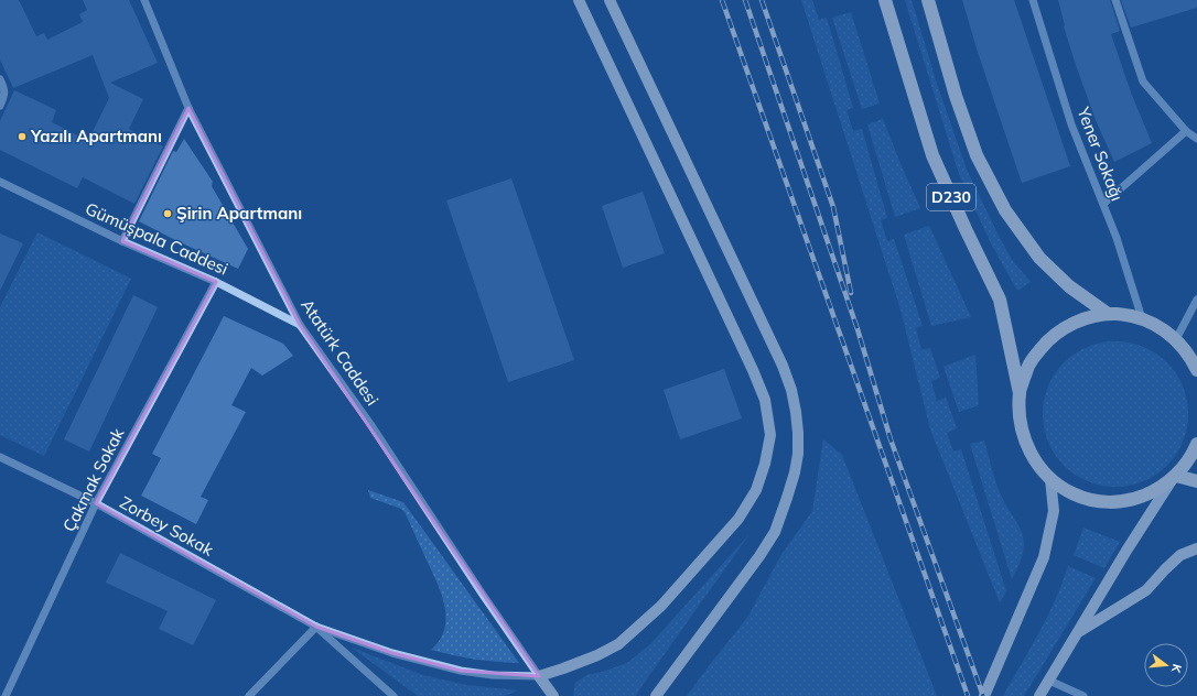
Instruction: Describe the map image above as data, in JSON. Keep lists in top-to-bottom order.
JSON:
{
  "streets": {
    "highway": ["D230"],
    "street": [
      "Yener Sokağı",
      "Gümüşpala Caddesi",
      "Atatürk Caddesi",
      "Çakmak Sokak",
      "Zorbey Sokak"
    ]
  },
  "crossings": [
    ["Gümüşpala Caddesi", "Atatürk Caddesi"],
    ["Gümüşpala Caddesi", "Çakmak Sokak"],
    ["Çakmak Sokak", "Zorbey Sokak"]
  ],
  "places": ["Yazılı Apartmanı", "Şirin Apartmanı"],
  "north": "right"
}
